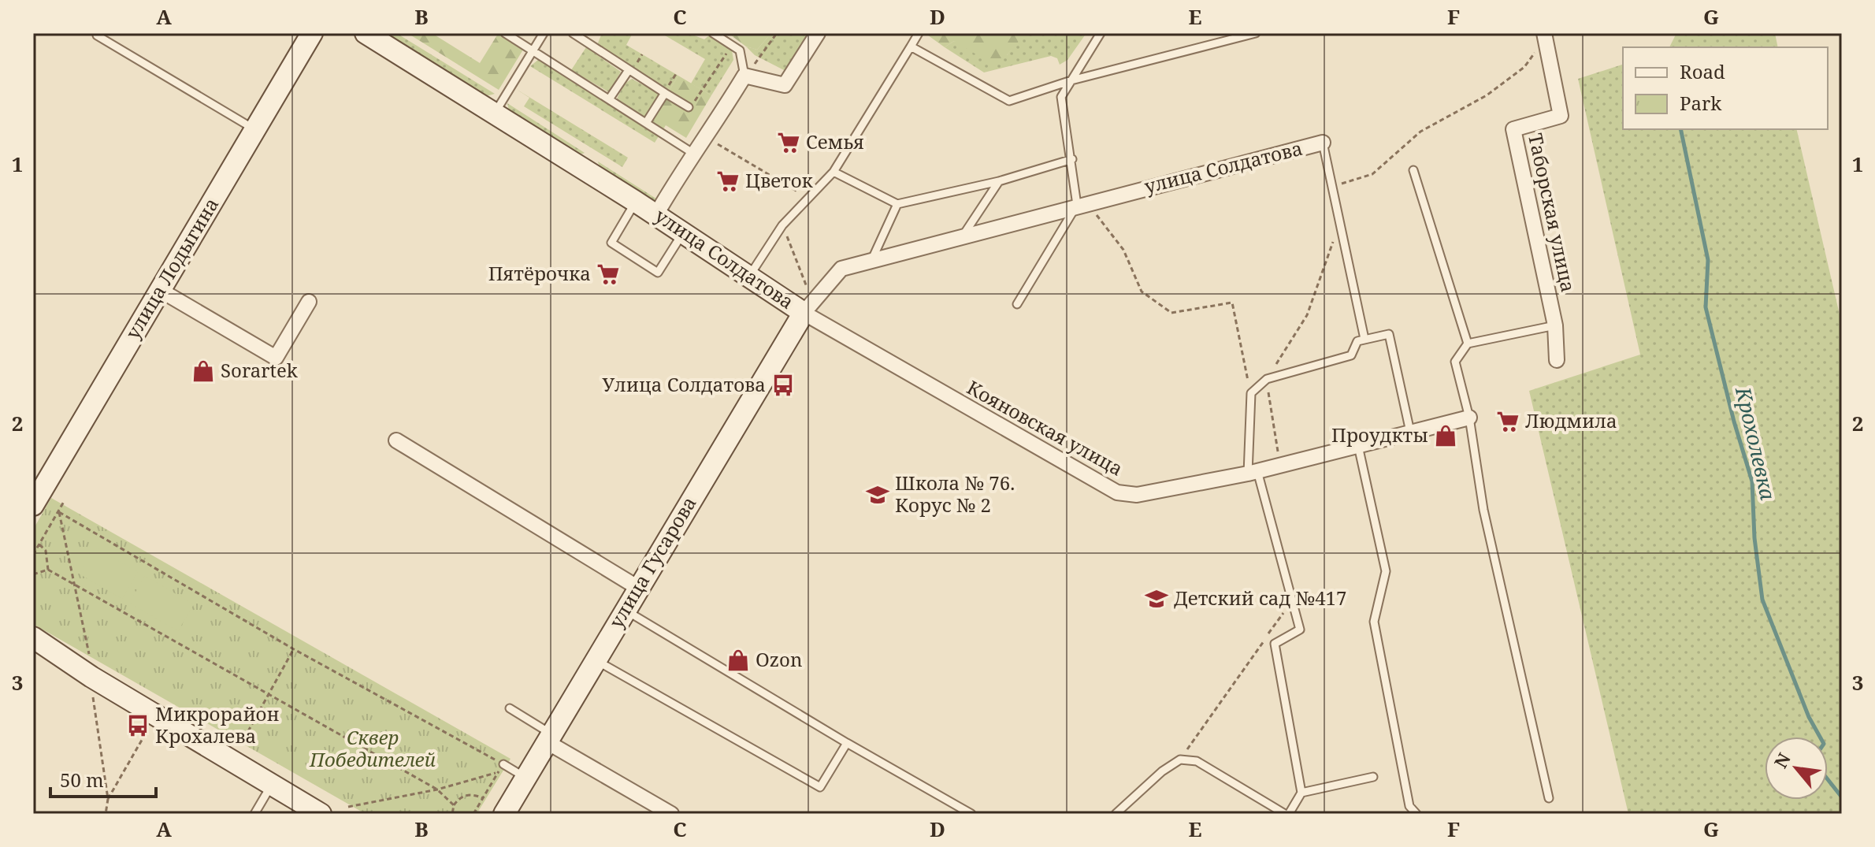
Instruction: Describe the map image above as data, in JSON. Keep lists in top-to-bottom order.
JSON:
{
  "streets": {
    "street": [
      "улица Солдатова",
      "Таборская улица",
      "улица Лодыгина",
      "Кояновская улица",
      "улица Гусарова"
    ]
  },
  "crossings": [
    ["улица Солдатова", "Кояновская улица"],
    ["улица Солдатова", "улица Гусарова"],
    ["Кояновская улица", "улица Гусарова"]
  ],
  "water": ["Крохолевка"],
  "parks": ["Сквер Победителей"],
  "places": {
    "supermarket": [
      "Семья",
      "Цветок",
      "Пятёрочка",
      "Людмила"
    ],
    "shop": ["Sorartek", "Проудкты", "Ozon"],
    "bus stop": ["Улица Солдатова", "Микрорайон Крохалева"],
    "school or university": ["Школа № 76. Корус № 2", "Детский сад №417"]
  },
  "legend": ["Road", "Park"],
  "scale_bar": "50 m",
  "north": "top left",
  "grid": {
    "columns": [
      "A",
      "B",
      "C",
      "D",
      "E",
      "F",
      "G"
    ],
    "rows": ["1", "2", "3"]
  }
}
